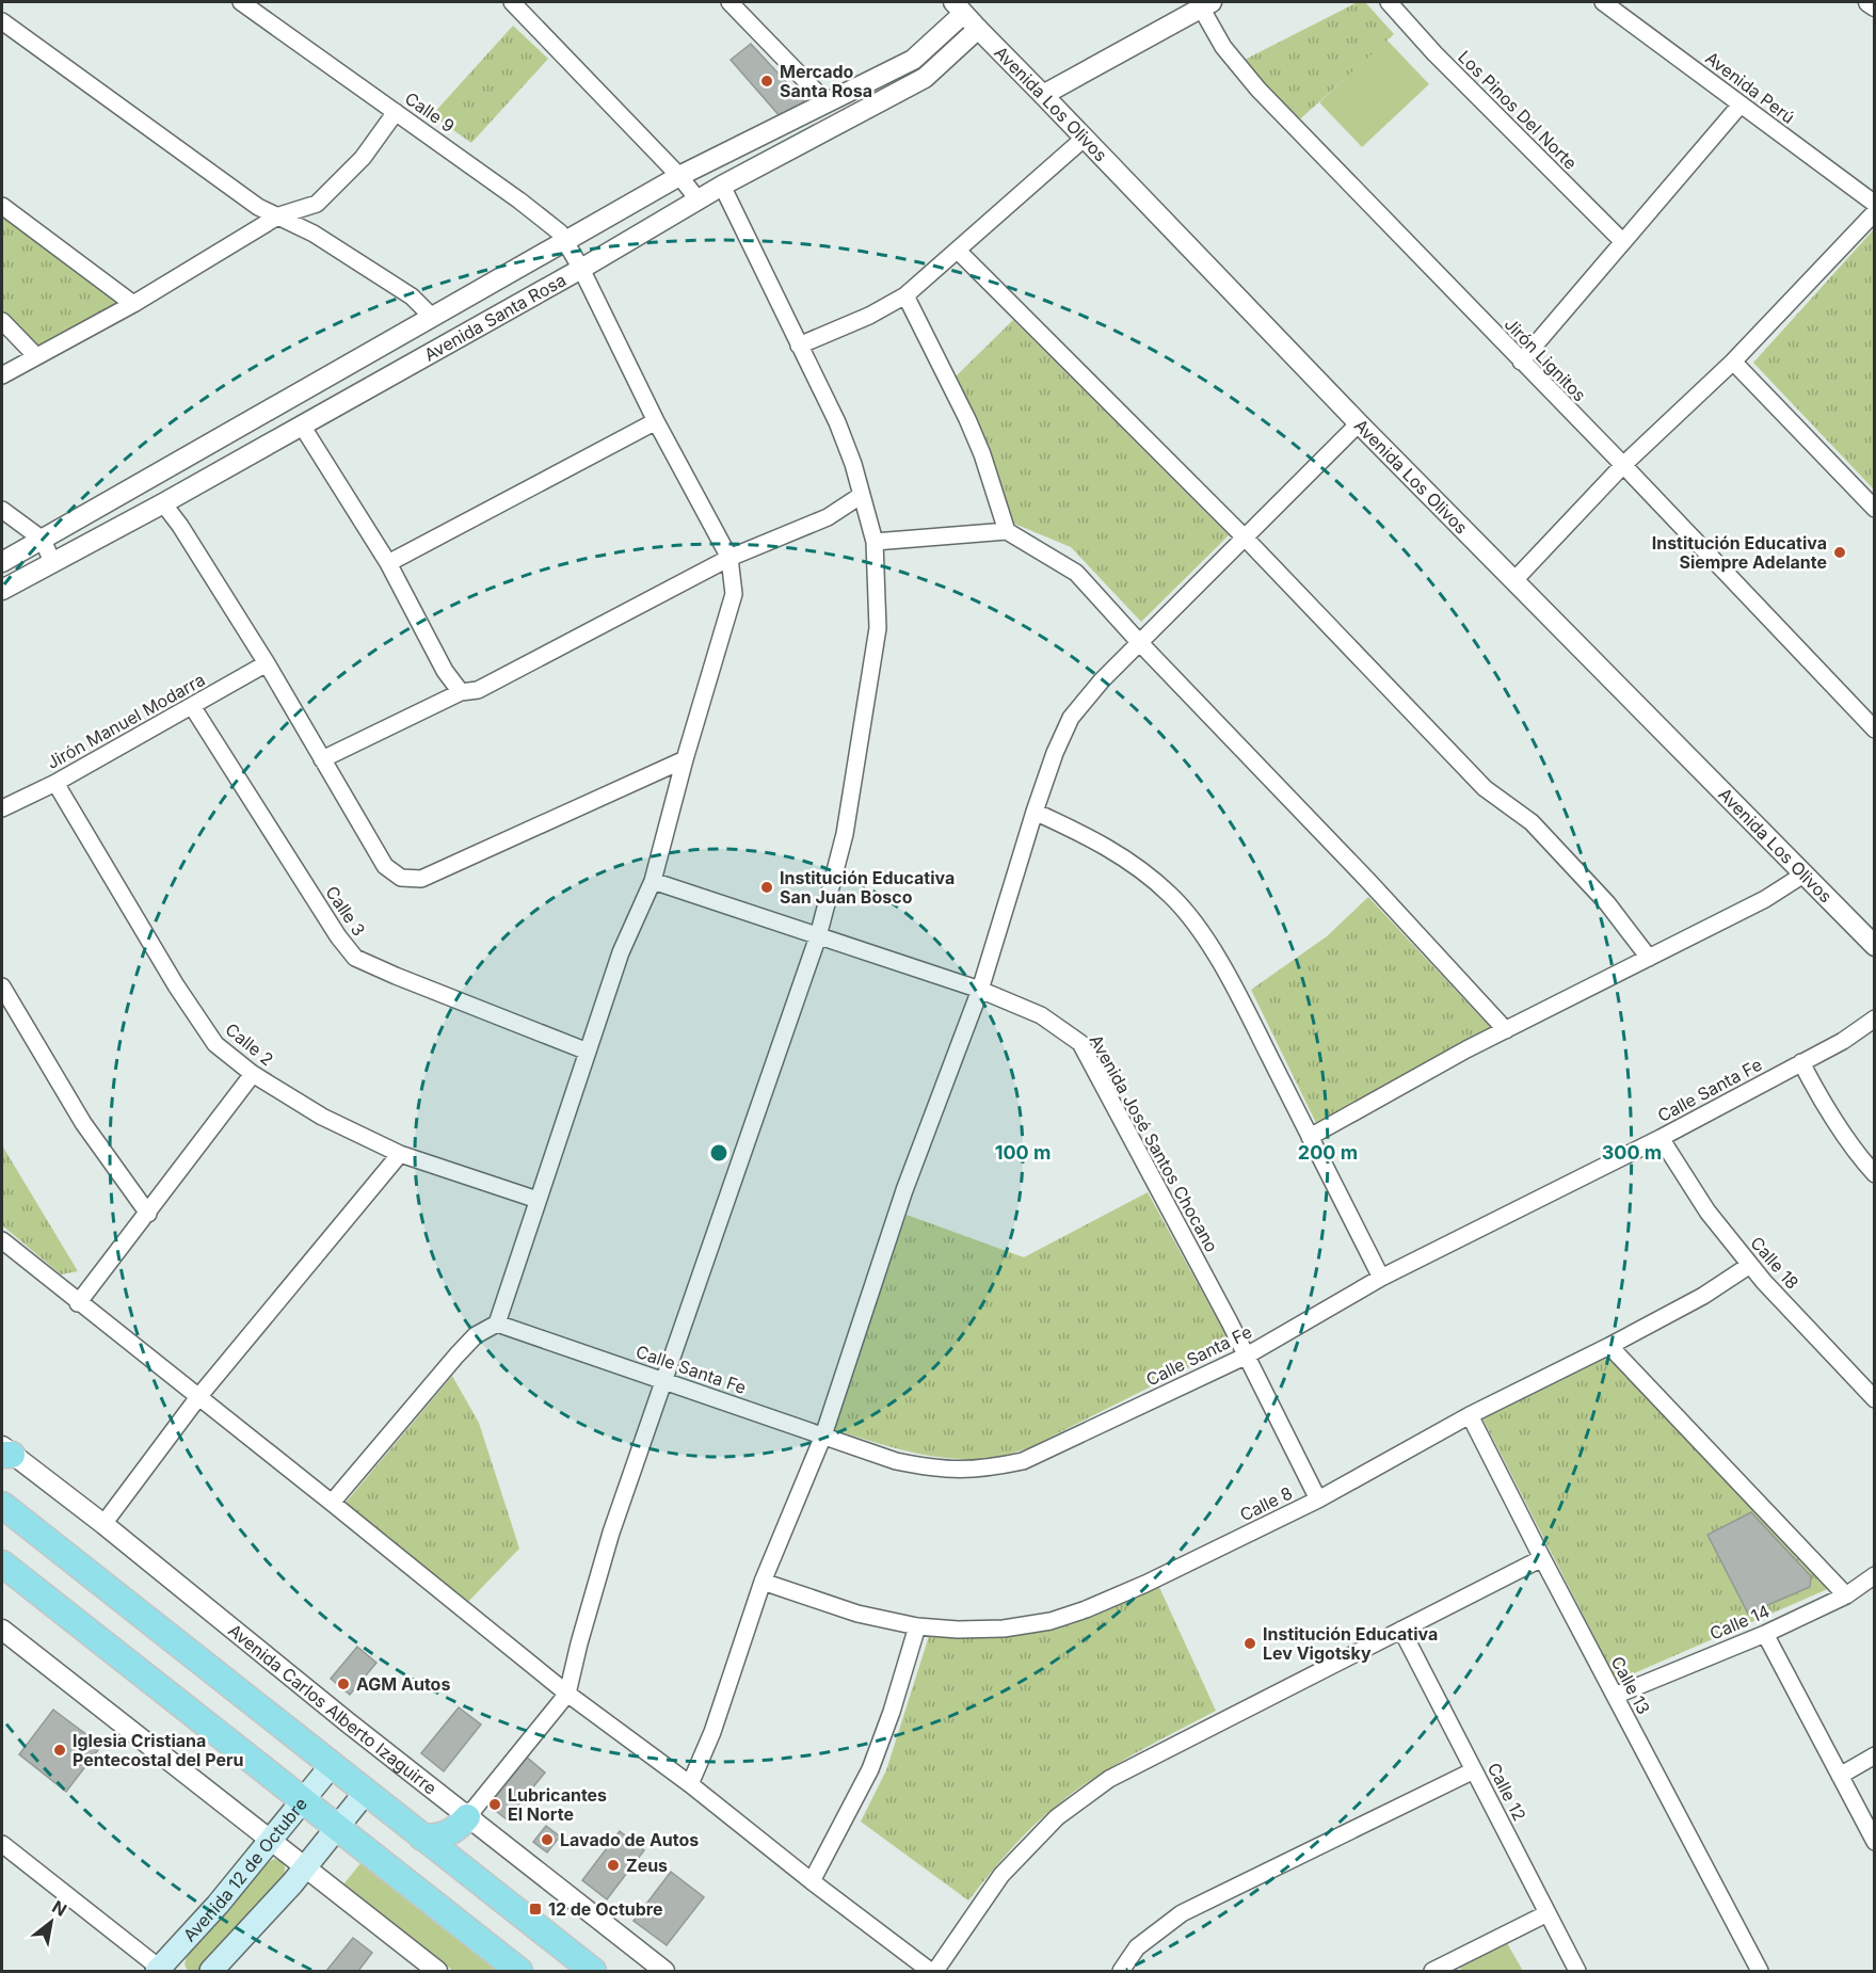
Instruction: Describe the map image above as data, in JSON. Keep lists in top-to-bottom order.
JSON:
{
  "streets": {
    "main road": ["Avenida 12 de Octubre"],
    "street": [
      "Avenida Perú",
      "Avenida Los Olivos",
      "Los Pinos Del Norte",
      "Calle 9",
      "Avenida Santa Rosa",
      "Jirón Lignitos",
      "Jirón Manuel Modarra",
      "Calle 3",
      "Calle 2",
      "Calle Santa Fe",
      "Avenida José Santos Chocano",
      "Calle 18",
      "Calle 8",
      "Calle 14",
      "Calle 13",
      "Avenida Carlos Alberto Izaguirre",
      "Calle 12"
    ]
  },
  "crossings": [
    ["Avenida Los Olivos", "Avenida Santa Rosa"],
    ["Calle 9", "Avenida Santa Rosa"],
    ["Jirón Manuel Modarra", "Calle 3"],
    ["Jirón Manuel Modarra", "Calle 2"],
    ["Calle Santa Fe", "Avenida José Santos Chocano"],
    ["Calle Santa Fe", "Calle 18"],
    ["Avenida José Santos Chocano", "Calle 8"],
    ["Calle 18", "Calle 8"],
    ["Calle 8", "Calle 13"],
    ["Calle 14", "Calle 13"]
  ],
  "places": {
    "other": [
      "Mercado Santa Rosa",
      "Institución Educativa Siempre Adelante",
      "Institución Educativa San Juan Bosco",
      "Institución Educativa Lev Vigotsky",
      "AGM Autos",
      "Iglesia Cristiana Pentecostal del Peru",
      "Lubricantes El Norte",
      "Lavado de Autos",
      "Zeus"
    ],
    "transit": ["12 de Octubre"]
  },
  "north": "top right",
  "rings": ["100 m", "200 m", "300 m"]
}
